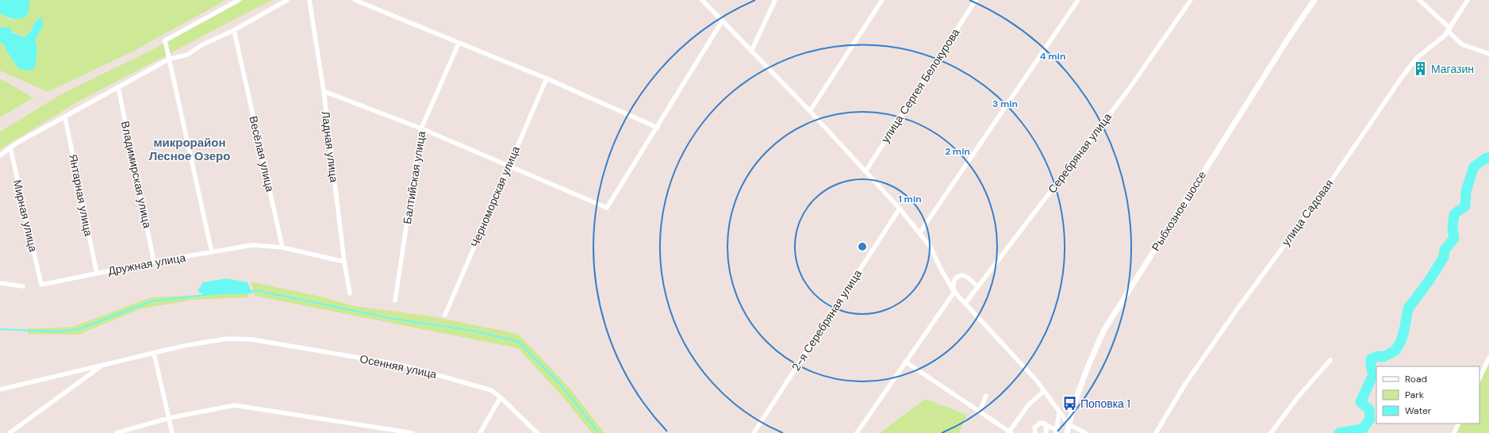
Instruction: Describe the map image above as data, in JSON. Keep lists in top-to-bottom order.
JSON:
{
  "streets": {
    "street": [
      "улица Сергея Белокурова",
      "Ладная улица",
      "Серебряная улица",
      "Весёлая улица",
      "Владимирская улица",
      "Балтийская улица",
      "Янтарная улица",
      "Черноморская улица",
      "Рыбхозное шоссе",
      "улица Садовая",
      "Мирная улица",
      "Дружная улица",
      "2-я Серебряная улица",
      "Осенняя улица"
    ]
  },
  "crossings": [
    ["Весёлая улица", "Дружная улица"],
    ["Владимирская улица", "Дружная улица"],
    ["Янтарная улица", "Дружная улица"],
    ["Мирная улица", "Дружная улица"]
  ],
  "districts": ["микрорайон Лесное Озеро"],
  "places": {
    "building": ["Магазин"],
    "bus stop": ["Поповка 1"]
  },
  "legend": ["Road", "Park", "Water"],
  "rings": [
    "4 min",
    "3 min",
    "2 min",
    "1 min"
  ]
}
